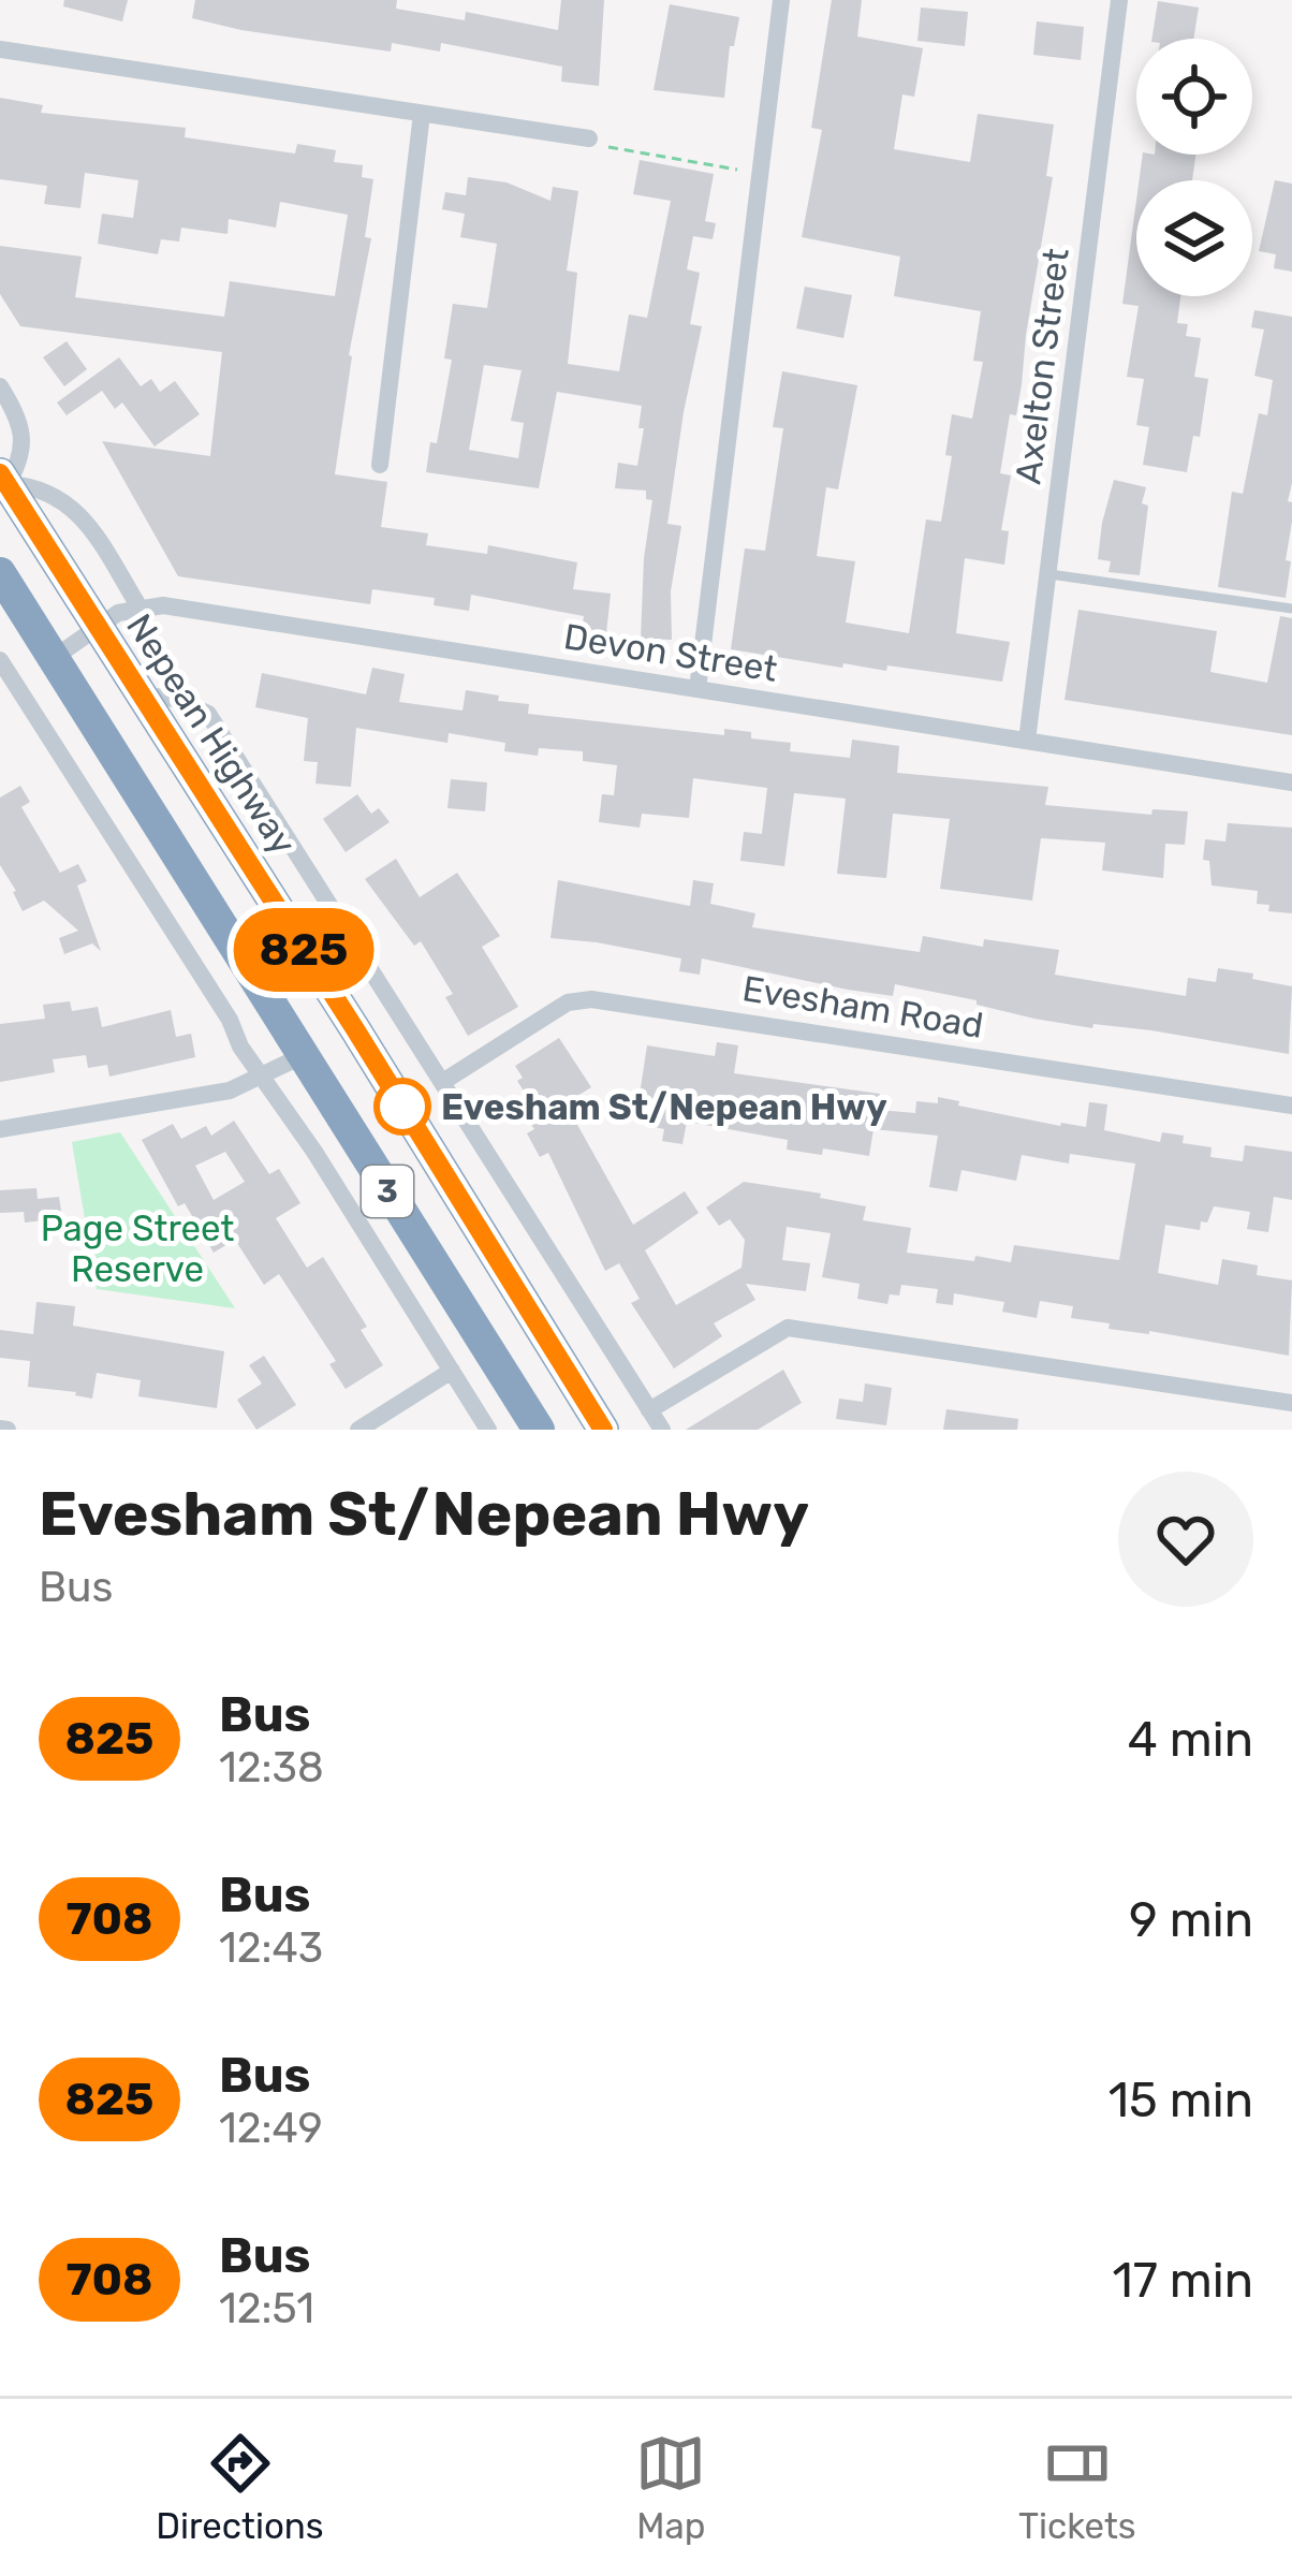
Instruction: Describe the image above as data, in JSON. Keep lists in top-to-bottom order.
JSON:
{
  "streets": {
    "highway": ["Nepean Highway", "3"],
    "street": ["Axelton Street", "Devon Street", "Evesham Road"]
  },
  "crossings": [
    ["Axelton Street", "Devon Street"]
  ],
  "parks": ["Page Street Reserve"],
  "places": ["Evesham St/Nepean Hwy"],
  "lines": ["bus line 825"],
  "page": {
    "on_map": "825",
    "heading": ["Evesham St/Nepean Hwy", "Bus"],
    "list": [
      {
        "mark": "825",
        "name": "Bus",
        "note": "12:38",
        "value": "4 min"
      },
      {
        "mark": "708",
        "name": "Bus",
        "note": "12:43",
        "value": "9 min"
      },
      {
        "mark": "825",
        "name": "Bus",
        "note": "12:49",
        "value": "15 min"
      },
      {
        "mark": "708",
        "name": "Bus",
        "note": "12:51",
        "value": "17 min"
      }
    ],
    "tabs": ["Directions", "Map", "Tickets"]
  }
}
